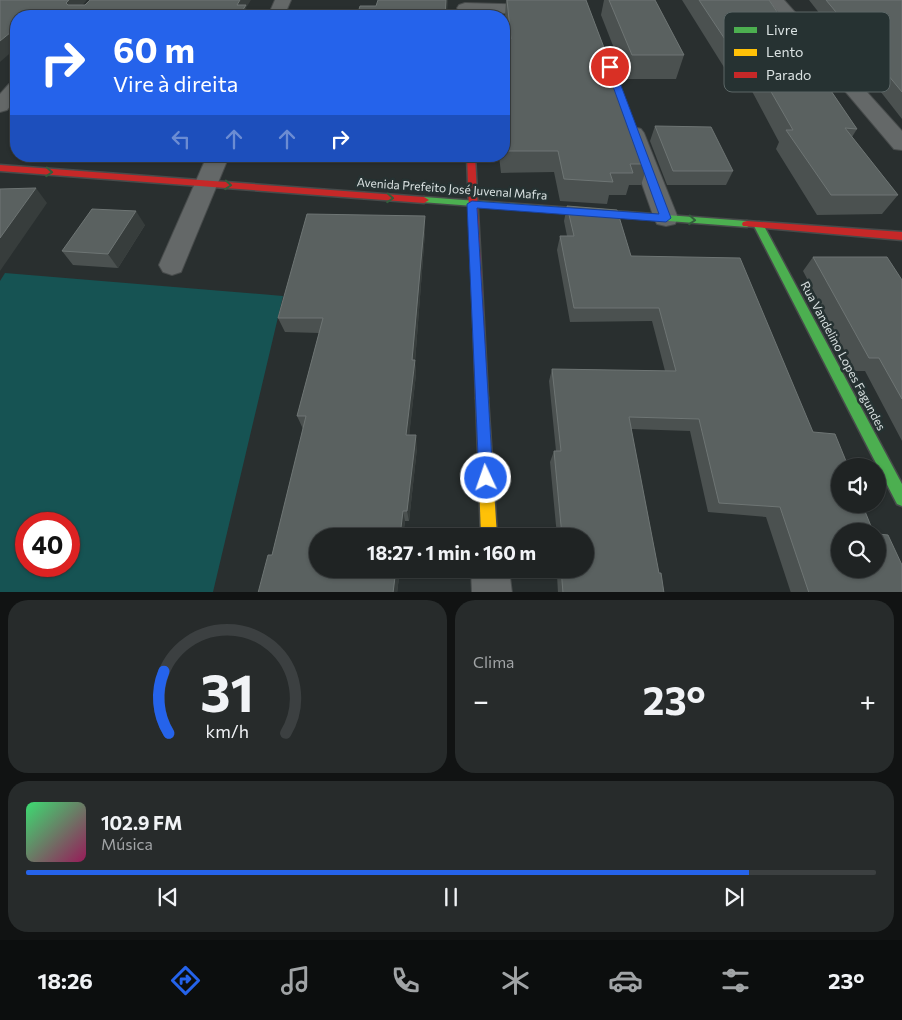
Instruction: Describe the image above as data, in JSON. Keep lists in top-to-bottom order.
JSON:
{
  "streets": {
    "main road": ["Avenida Prefeito José Juvenal Mafra", "Rua Vandelino Lopes Fagundes"]
  },
  "crossings": [
    ["Avenida Prefeito José Juvenal Mafra", "Rua Vandelino Lopes Fagundes"]
  ],
  "one_way": ["Avenida Prefeito José Juvenal Mafra"],
  "legend": ["Livre", "Lento", "Parado"],
  "page": {
    "turn": ["60 m", "Vire à direita"],
    "limit": "40",
    "trip": "18:27 · 1 min · 160 m",
    "tile": "Clima",
    "heat": ["−", "23°", "+"],
    "song": ["102.9 FM", "Música"],
    "tabs": ["18:26", "23°"],
    "gauge": ["31", "km/h"]
  }
}
